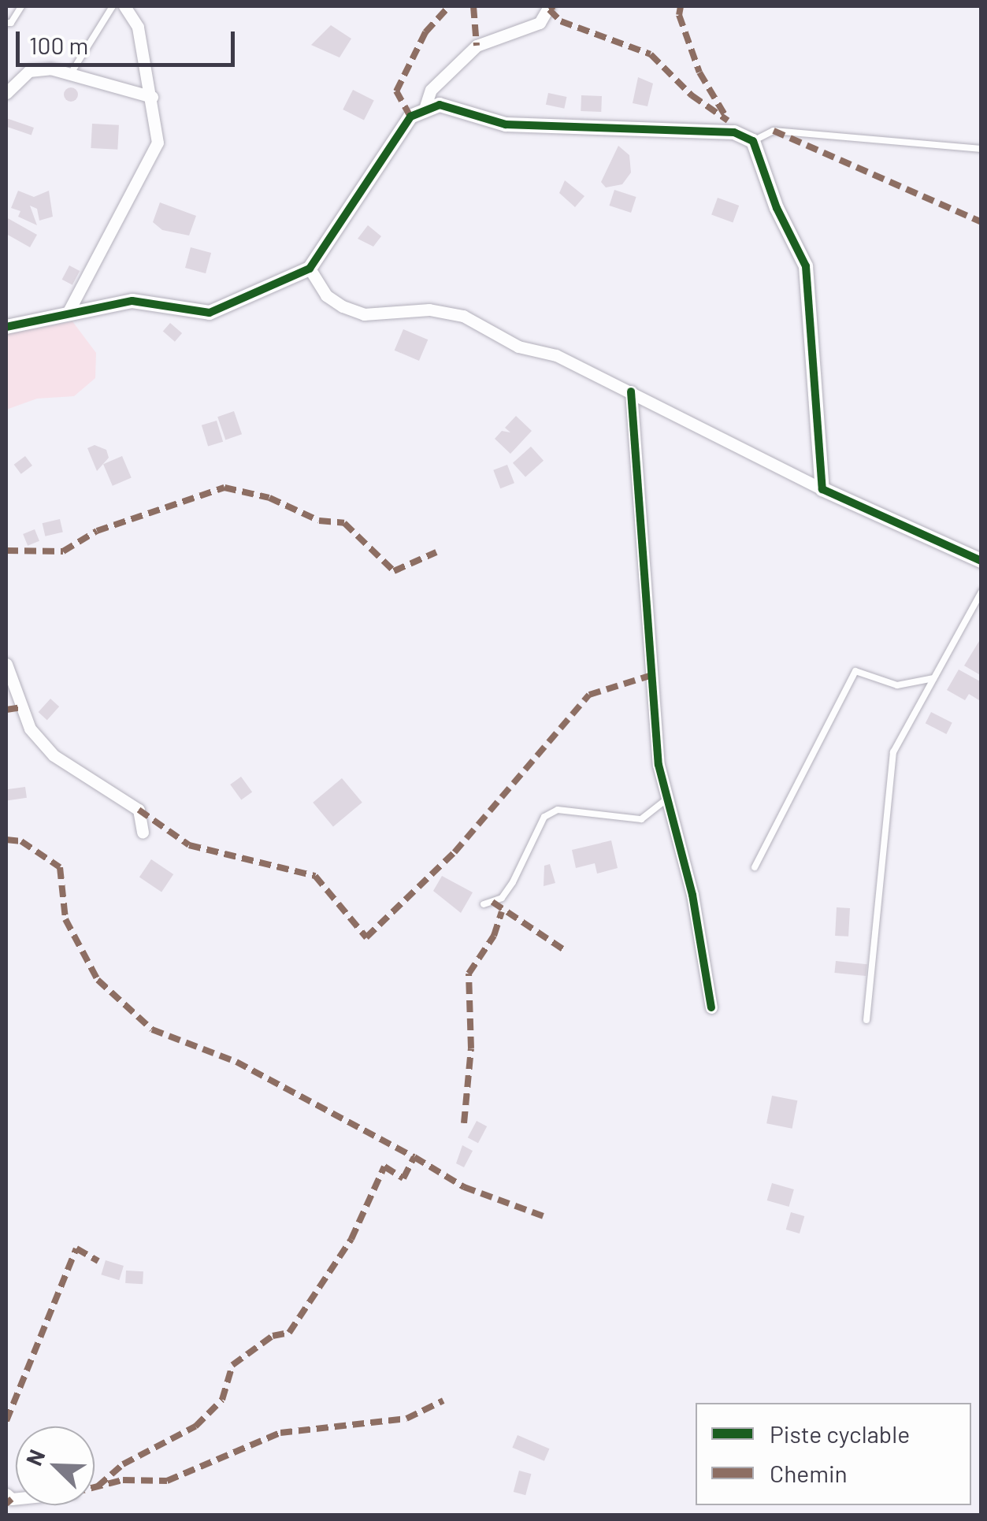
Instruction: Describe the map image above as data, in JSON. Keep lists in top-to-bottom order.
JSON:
{
  "legend": ["Piste cyclable", "Chemin"],
  "scale_bar": "100 m",
  "north": "top left"
}
